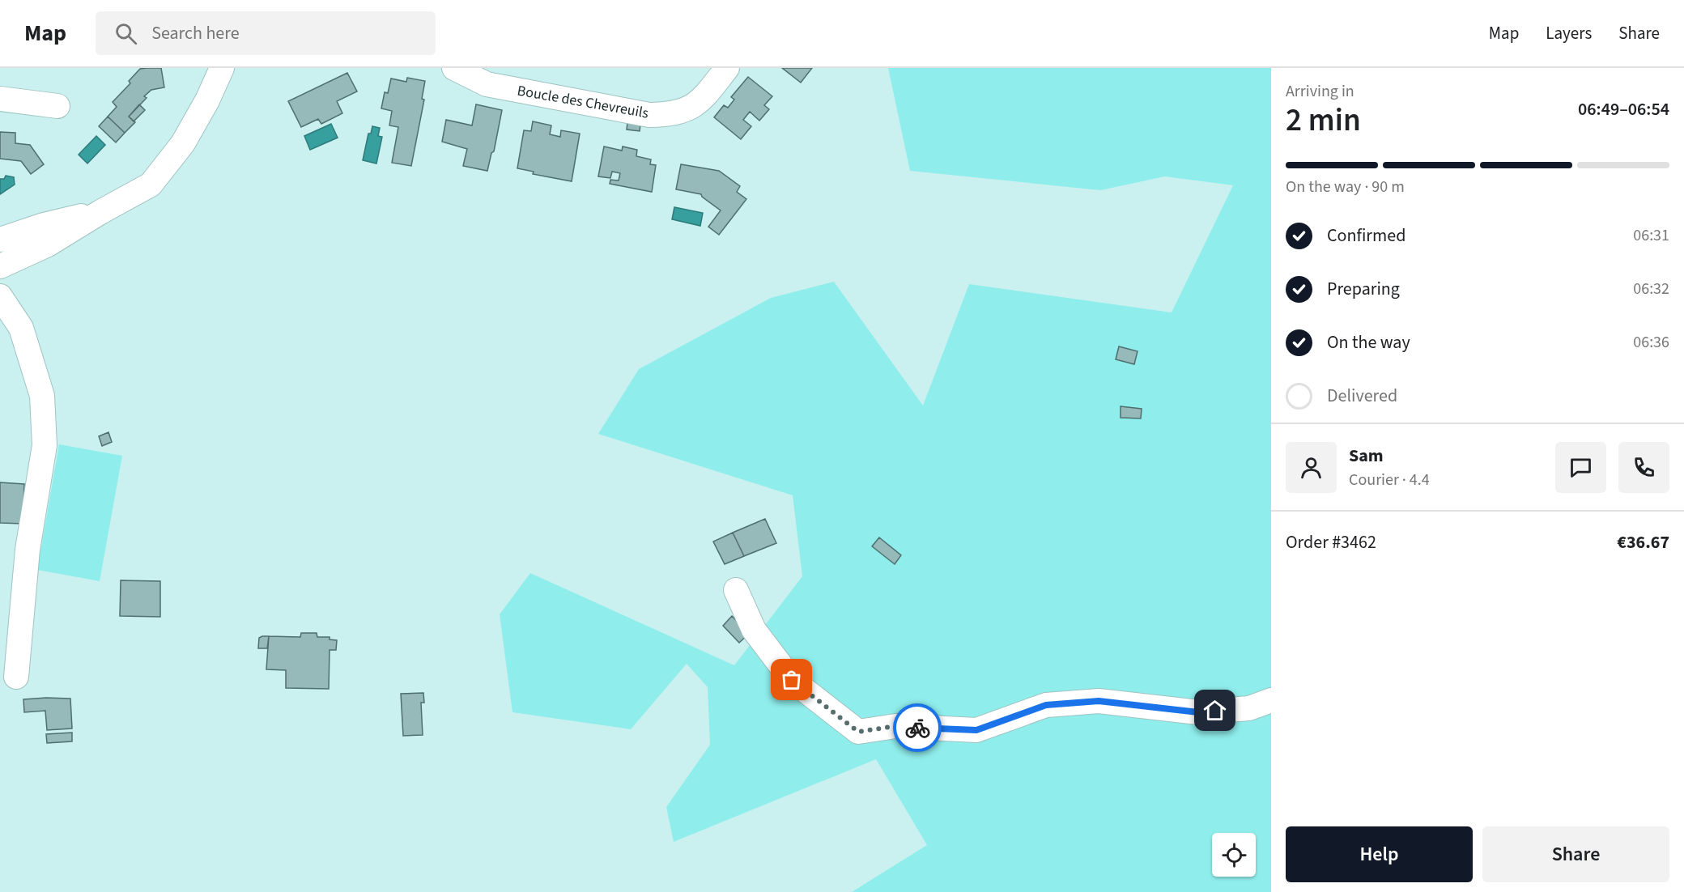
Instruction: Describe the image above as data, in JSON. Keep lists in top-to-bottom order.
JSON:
{
  "streets": {
    "street": ["Boucle des Chevreuils"]
  },
  "page": {
    "header": "Map",
    "search": "Search here",
    "nav": ["Map", "Layers", "Share"],
    "heading": ["2 min", "Arriving in", "06:49–06:54"],
    "panel": [
      "Sam",
      "Courier · 4.4",
      "Order #3462",
      "€36.67"
    ],
    "bar": "On the way · 90 m",
    "list": [
      ["Confirmed", "06:31"],
      ["Preparing", "06:32"],
      ["On the way", "06:36"],
      "Delivered"
    ],
    "buttons": ["Help", "Share"]
  }
}
